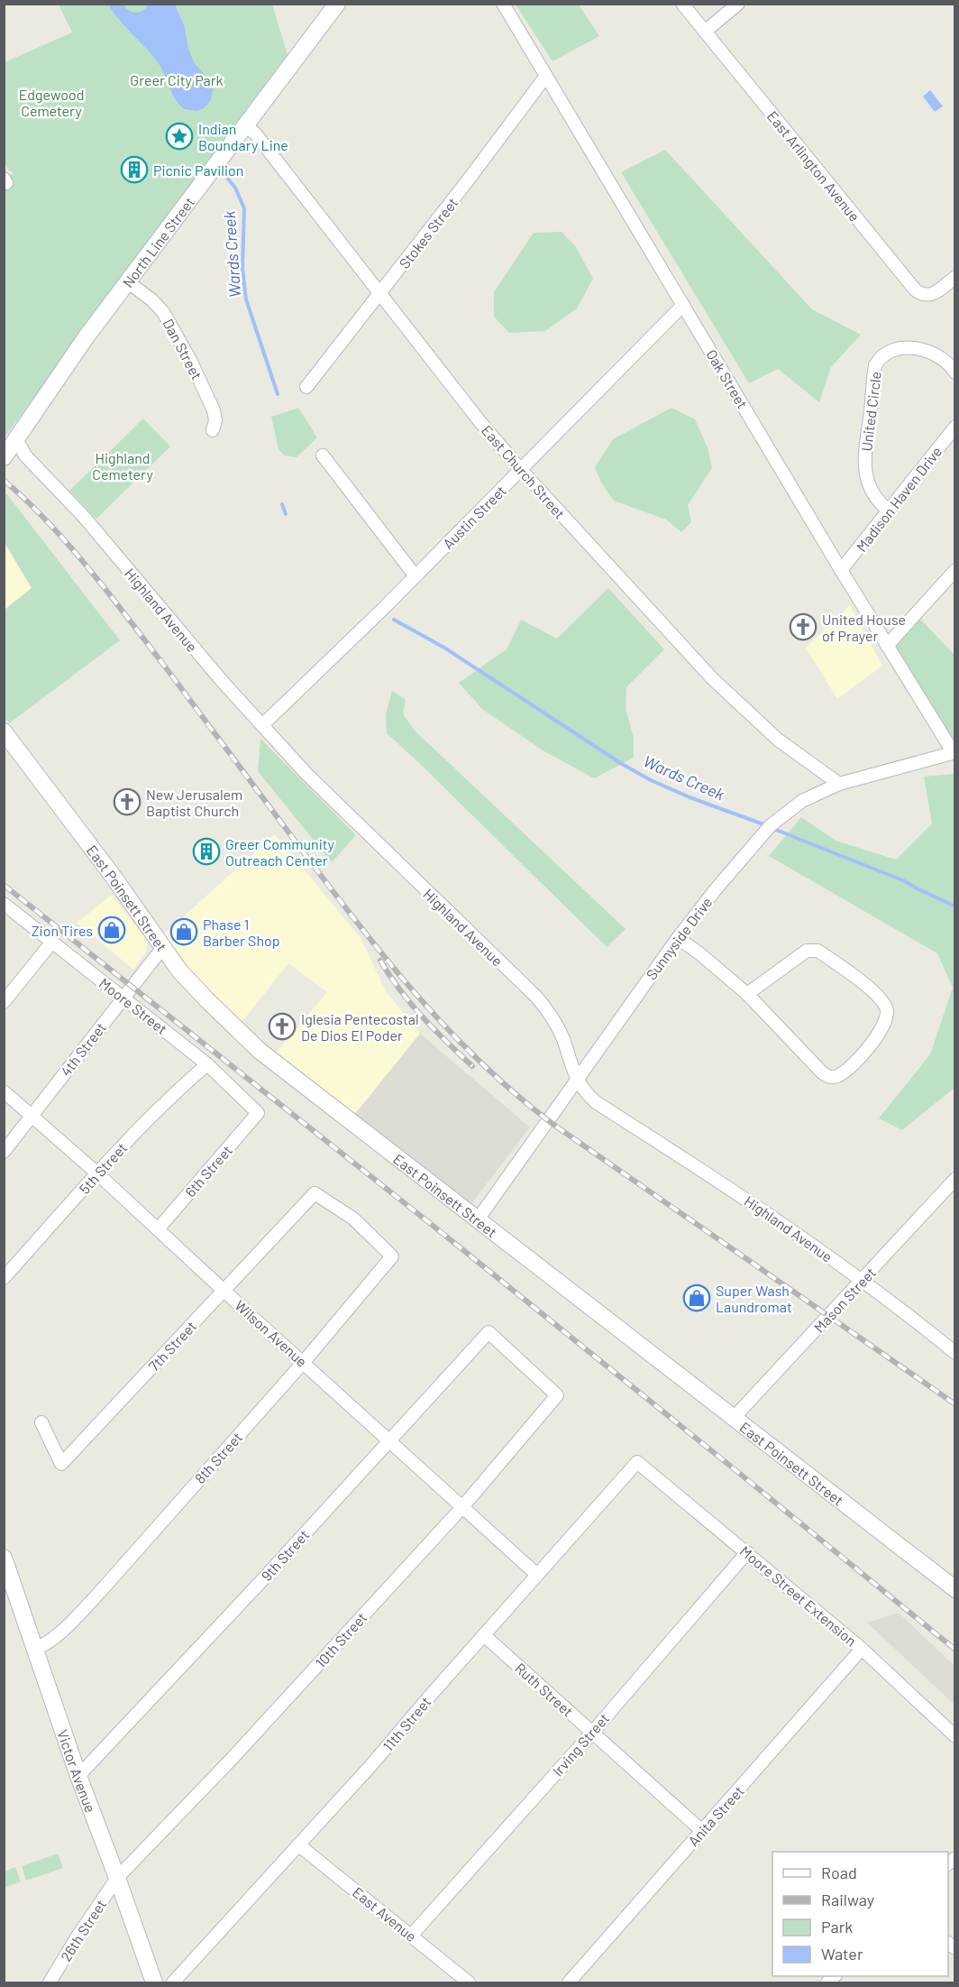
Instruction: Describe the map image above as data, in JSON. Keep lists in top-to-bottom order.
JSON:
{
  "streets": {
    "main road": ["North Line Street", "East Poinsett Street", "Victor Avenue"],
    "street": [
      "East Arlington Avenue",
      "Stokes Street",
      "Dan Street",
      "Oak Street",
      "United Circle",
      "East Church Street",
      "Madison Haven Drive",
      "Austin Street",
      "Highland Avenue",
      "Sunnyside Drive",
      "Moore Street",
      "4th Street",
      "5th Street",
      "6th Street",
      "Mason Street",
      "Wilson Avenue",
      "7th Street",
      "8th Street",
      "9th Street",
      "Moore Street Extension",
      "10th Street",
      "Ruth Street",
      "11th Street",
      "Irving Street",
      "Anita Street",
      "East Avenue",
      "26th Street"
    ]
  },
  "crossings": [
    ["Stokes Street", "Oak Street"],
    ["Stokes Street", "East Church Street"],
    ["North Line Street", "Dan Street"],
    ["North Line Street", "East Church Street"],
    ["North Line Street", "Highland Avenue"],
    ["Oak Street", "Madison Haven Drive"],
    ["Oak Street", "Austin Street"],
    ["Oak Street", "Sunnyside Drive"],
    ["United Circle", "Madison Haven Drive"],
    ["East Church Street", "Austin Street"],
    ["East Church Street", "Sunnyside Drive"],
    ["Austin Street", "Highland Avenue"],
    ["Highland Avenue", "Sunnyside Drive"],
    ["Highland Avenue", "Mason Street"],
    ["East Poinsett Street", "Sunnyside Drive"],
    ["East Poinsett Street", "4th Street"],
    ["East Poinsett Street", "Mason Street"],
    ["Moore Street", "4th Street"],
    ["Moore Street", "5th Street"],
    ["Moore Street", "6th Street"],
    ["4th Street", "Wilson Avenue"],
    ["5th Street", "Wilson Avenue"],
    ["6th Street", "Wilson Avenue"],
    ["Wilson Avenue", "7th Street"],
    ["Wilson Avenue", "8th Street"],
    ["Wilson Avenue", "9th Street"],
    ["Wilson Avenue", "10th Street"],
    ["Wilson Avenue", "11th Street"],
    ["7th Street", "8th Street"],
    ["8th Street", "Victor Avenue"],
    ["9th Street", "10th Street"],
    ["9th Street", "Victor Avenue"],
    ["Moore Street Extension", "11th Street"],
    ["Moore Street Extension", "Irving Street"],
    ["Moore Street Extension", "Anita Street"],
    ["10th Street", "Victor Avenue"],
    ["10th Street", "26th Street"],
    ["Ruth Street", "11th Street"],
    ["Ruth Street", "Irving Street"],
    ["Ruth Street", "Anita Street"],
    ["11th Street", "East Avenue"],
    ["Irving Street", "East Avenue"],
    ["Victor Avenue", "26th Street"]
  ],
  "water": ["Wards Creek"],
  "parks": ["Greer City Park", "Edgewood Cemetery", "Highland Cemetery"],
  "places": {
    "place": ["Indian Boundary Line"],
    "building": ["Picnic Pavilion", "Greer Community Outreach Center"],
    "church": ["United House of Prayer", "New Jerusalem Baptist Church", "Iglesia Pentecostal De Dios El Poder"],
    "shop": ["Zion Tires", "Phase 1 Barber Shop", "Super Wash Laundromat"]
  },
  "legend": [
    "Road",
    "Railway",
    "Park",
    "Water"
  ]
}
